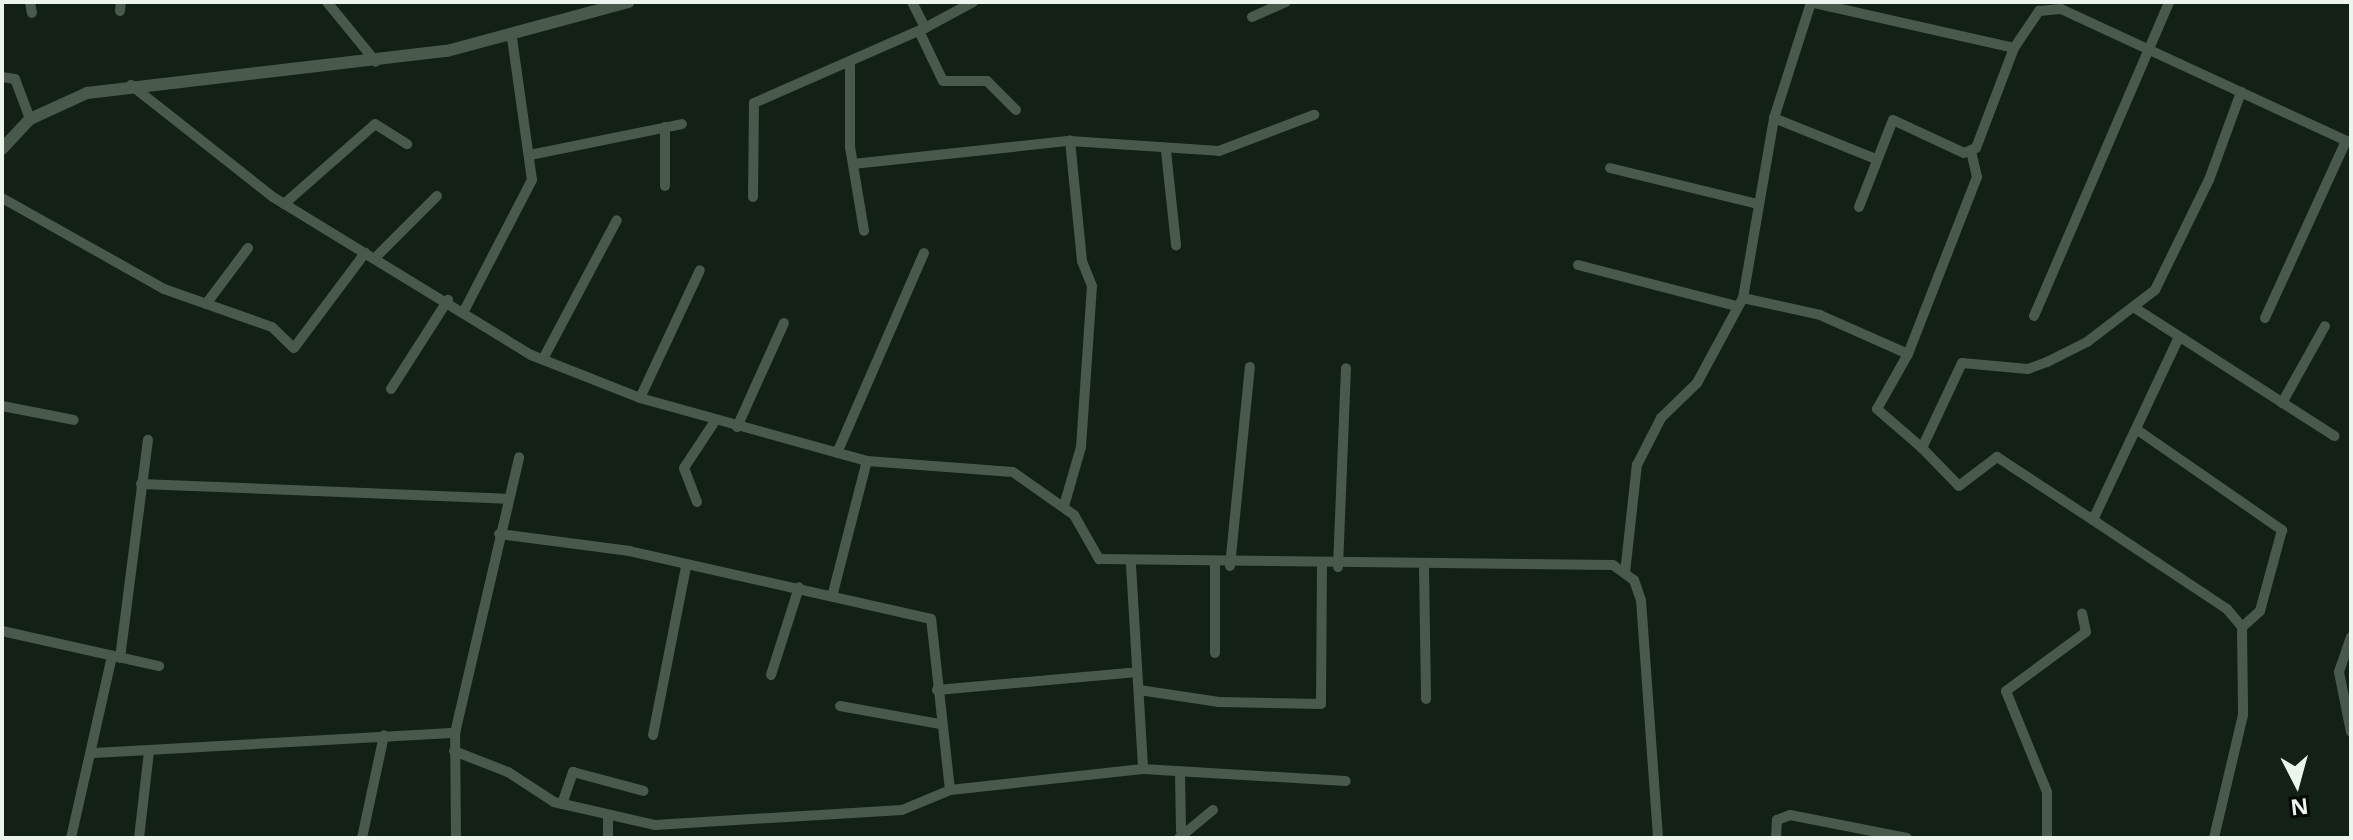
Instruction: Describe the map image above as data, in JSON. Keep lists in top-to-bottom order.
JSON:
{
  "north": "bottom"
}
